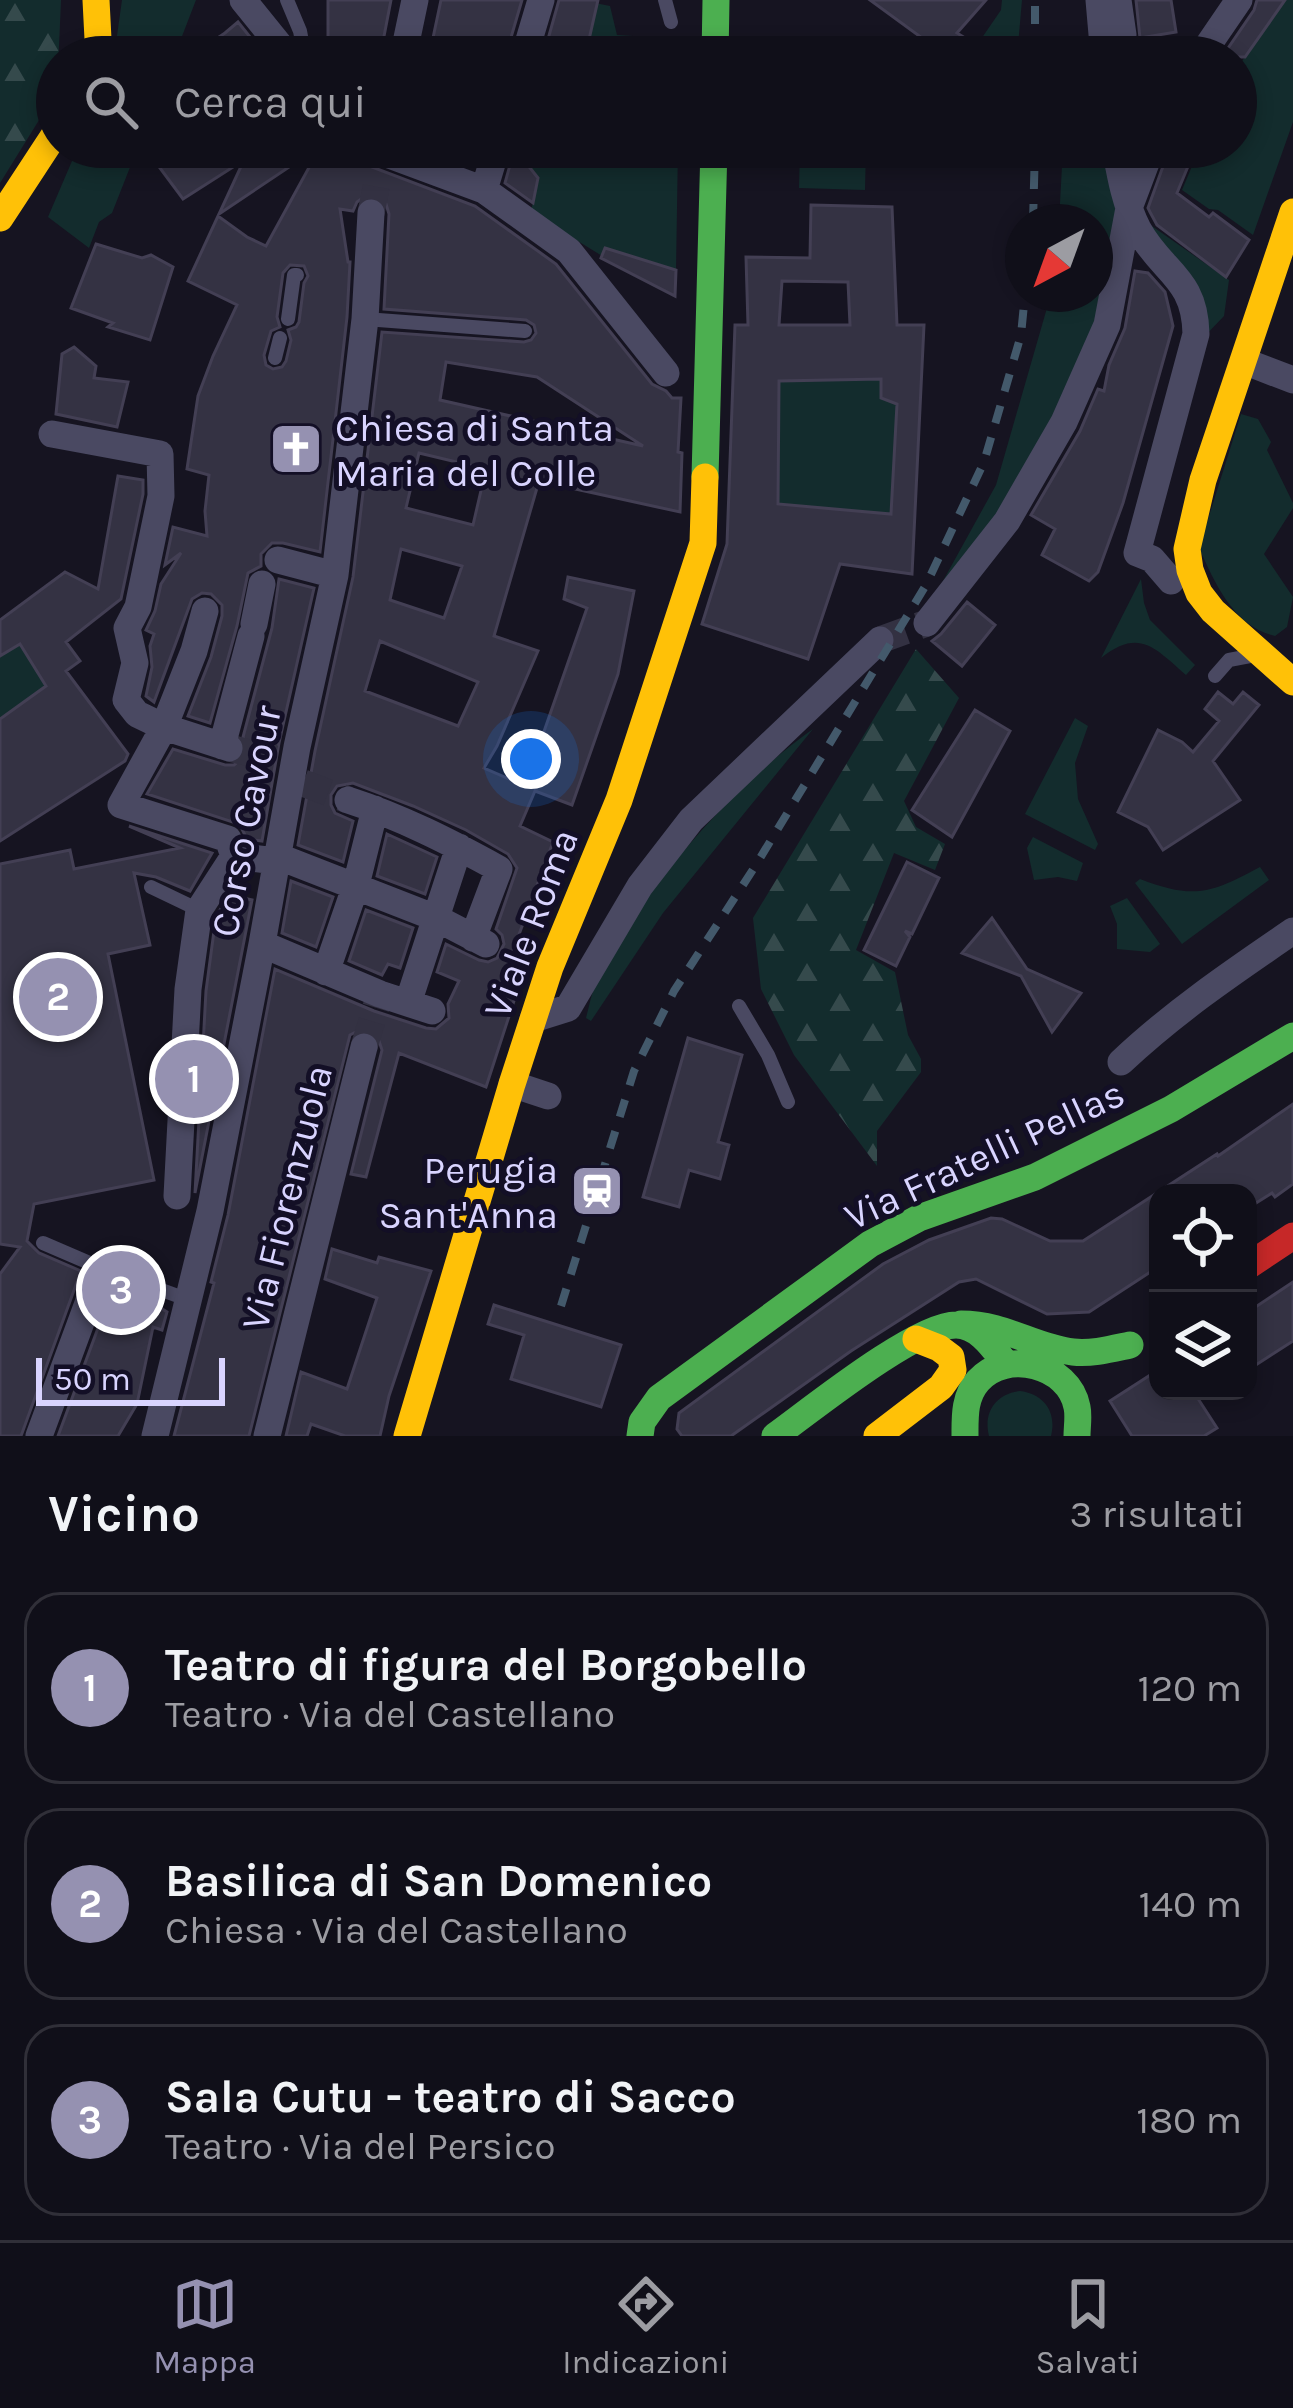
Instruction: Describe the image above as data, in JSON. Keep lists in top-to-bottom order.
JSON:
{
  "streets": {
    "street": [
      "Corso Cavour",
      "Viale Roma",
      "Via Fratelli Pellas",
      "Via Fiorenzuola"
    ]
  },
  "places": {
    "church": ["Chiesa di Santa Maria del Colle"],
    "station": ["Perugia Sant'Anna"]
  },
  "scale_bar": "50 m",
  "north": "bottom left",
  "page": {
    "search": "Cerca qui",
    "pins": ["2", "1", "3"],
    "scale": "50 m",
    "heading": ["Vicino", "3 risultati"],
    "list": [
      {
        "mark": "1",
        "name": "Teatro di figura del Borgobello",
        "note": "Teatro · Via del Castellano",
        "value": "120 m"
      },
      {
        "mark": "2",
        "name": "Basilica di San Domenico",
        "note": "Chiesa · Via del Castellano",
        "value": "140 m"
      },
      {
        "mark": "3",
        "name": "Sala Cutu - teatro di Sacco",
        "note": "Teatro · Via del Persico",
        "value": "180 m"
      }
    ],
    "nav": ["Mappa", "Indicazioni", "Salvati"]
  }
}
